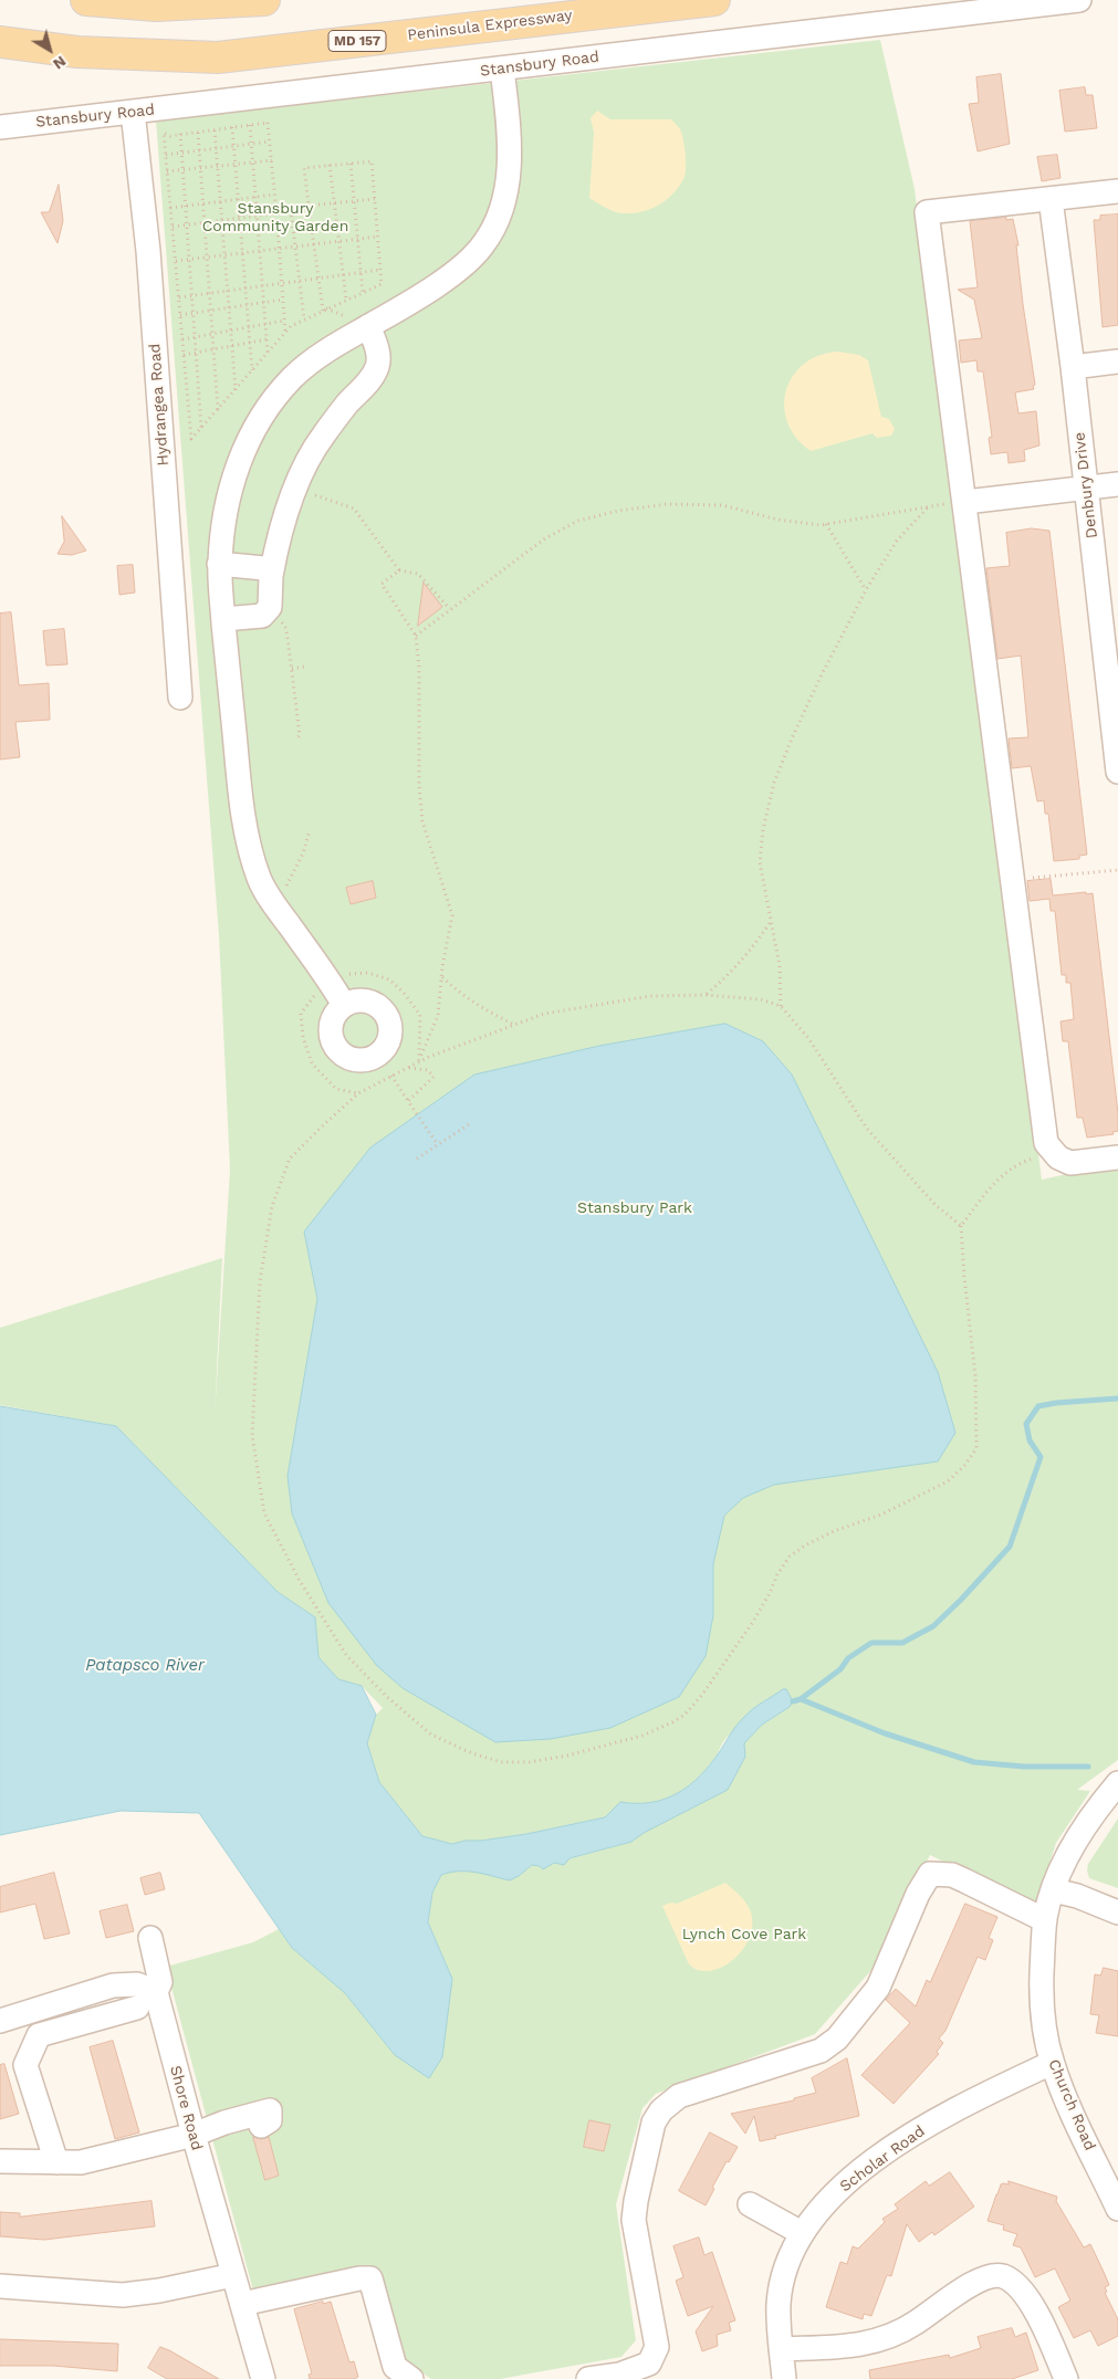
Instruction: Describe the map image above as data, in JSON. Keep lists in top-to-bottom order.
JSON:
{
  "streets": {
    "main road": ["Peninsula Expressway", "MD 157"],
    "street": [
      "Stansbury Road",
      "Hydrangea Road",
      "Denbury Drive",
      "Church Road",
      "Shore Road",
      "Scholar Road"
    ]
  },
  "crossings": [
    ["Stansbury Road", "Hydrangea Road"],
    ["Church Road", "Scholar Road"]
  ],
  "water": ["Patapsco River"],
  "parks": ["Stansbury Community Garden", "Stansbury Park", "Lynch Cove Park"],
  "north": "bottom right"
}
